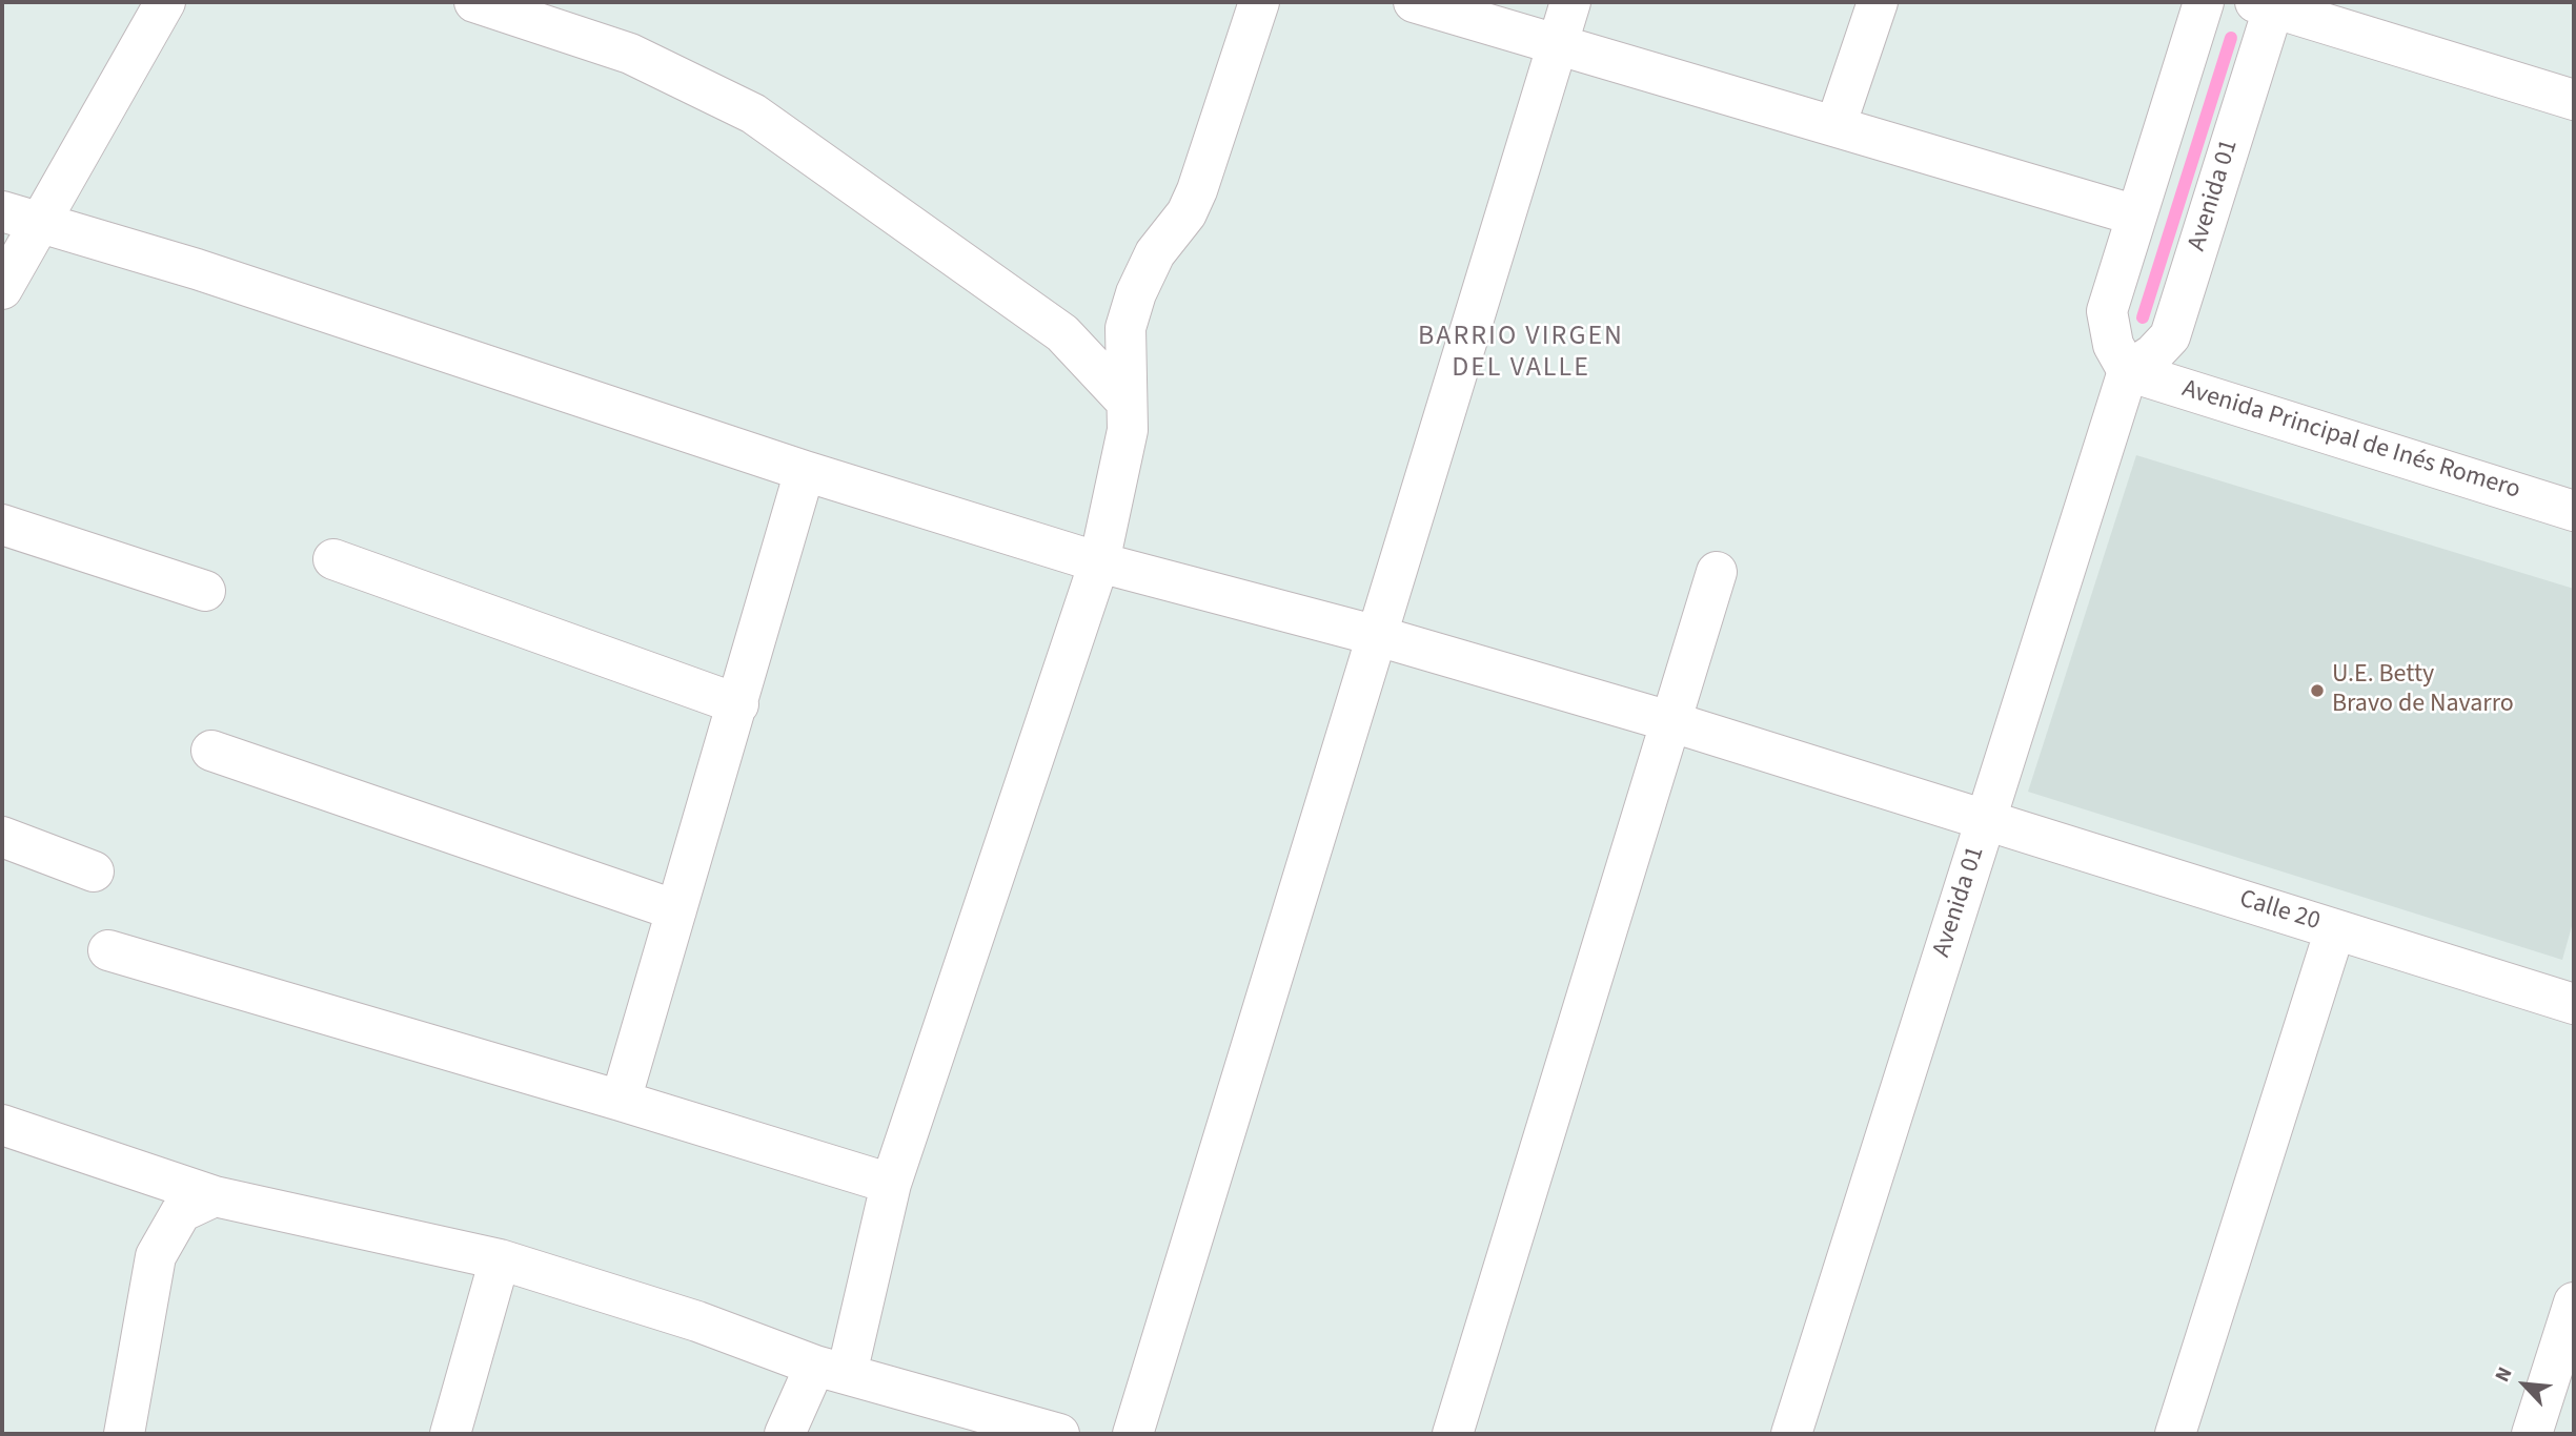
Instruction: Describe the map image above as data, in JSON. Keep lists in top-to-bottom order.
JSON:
{
  "streets": {
    "street": ["Avenida 01", "Avenida Principal de Inés Romero", "Calle 20"]
  },
  "crossings": [
    ["Avenida 01", "Avenida Principal de Inés Romero"],
    ["Avenida 01", "Calle 20"]
  ],
  "districts": ["BARRIO VIRGEN DEL VALLE"],
  "places": ["U.E. Betty Bravo de Navarro"],
  "north": "top left"
}
